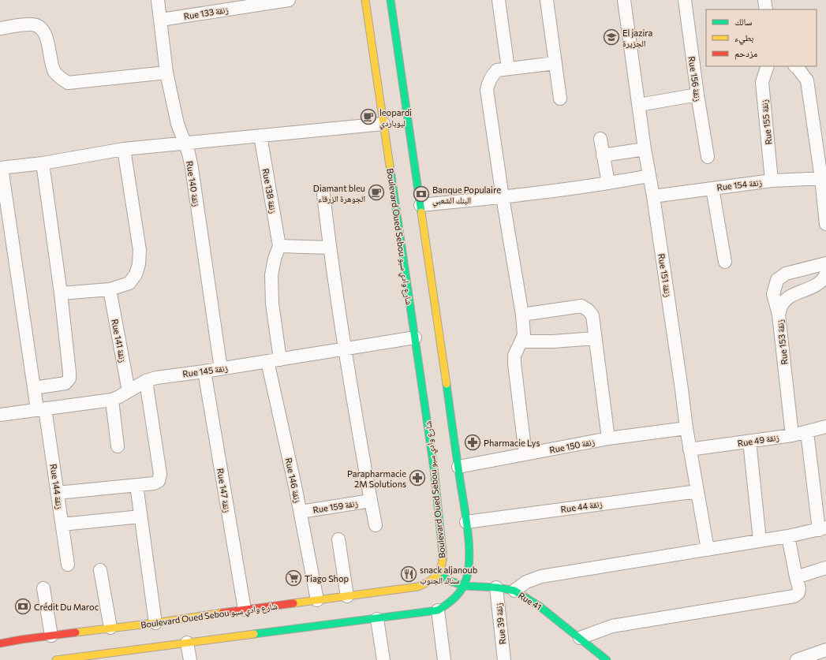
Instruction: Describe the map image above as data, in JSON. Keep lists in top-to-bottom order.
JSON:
{
  "streets": {
    "street": [
      "Rue 133 زنقة",
      "Rue 156 زنقة",
      "Rue 155 زنقة",
      "Rue 140 زنقة",
      "Rue 154 زنقة",
      "Rue 138 زنقة",
      "Boulevard Oued Sebou شارع وادي سبو",
      "Rue 151 زنقة",
      "Rue 141 زنقة",
      "Rue 153 زنقة",
      "Rue 145 زنقة",
      "Rue 49 زنقة",
      "Rue 150 زنقة",
      "Rue 146 زنقة",
      "Rue 144 زنقة",
      "Rue 147 زنقة",
      "Rue 159 زنقة",
      "Rue 44 زنقة",
      "Rue 41",
      "Rue 39 زنقة"
    ]
  },
  "crossings": [
    ["Rue 133 زنقة", "Rue 140 زنقة"],
    ["Rue 155 زنقة", "Rue 154 زنقة"],
    ["Rue 140 زنقة", "Rue 145 زنقة"],
    ["Rue 154 زنقة", "Rue 151 زنقة"],
    ["Boulevard Oued Sebou شارع وادي سبو", "Rue 145 زنقة"],
    ["Boulevard Oued Sebou شارع وادي سبو", "Rue 146 زنقة"],
    ["Boulevard Oued Sebou شارع وادي سبو", "Rue 147 زنقة"],
    ["Boulevard Oued Sebou شارع وادي سبو", "Rue 41"],
    ["Rue 151 زنقة", "Rue 49 زنقة"],
    ["Rue 151 زنقة", "Rue 150 زنقة"],
    ["Rue 151 زنقة", "Rue 44 زنقة"],
    ["Rue 141 زنقة", "Rue 145 زنقة"],
    ["Rue 153 زنقة", "Rue 49 زنقة"],
    ["Rue 145 زنقة", "Rue 146 زنقة"],
    ["Rue 145 زنقة", "Rue 144 زنقة"],
    ["Rue 145 زنقة", "Rue 147 زنقة"],
    ["Rue 146 زنقة", "Rue 159 زنقة"],
    ["Rue 41", "Rue 39 زنقة"]
  ],
  "places": {
    "school or university": ["El jazira الجزيرة"],
    "cafe": ["leopardi ليوباردي", "Diamant bleu الجوهرة الزرقاء"],
    "bank": ["Banque Populaire البنك الشعبي", "Crédit Du Maroc"],
    "pharmacy": ["Pharmacie Lys", "Parapharmacie 2M Solutions"],
    "restaurant": ["snack aljanoub سناك الجنوب"],
    "supermarket": ["Tiago Shop"]
  },
  "legend": ["سالك", "بطيء", "مزدحم"]
}
